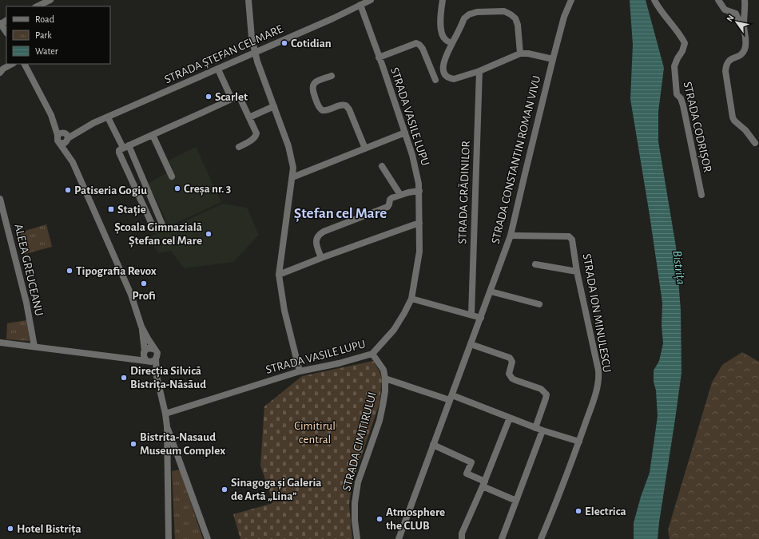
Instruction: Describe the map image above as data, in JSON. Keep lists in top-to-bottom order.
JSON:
{
  "streets": {
    "street": [
      "STRADA ȘTEFAN CEL MARE",
      "STRADA VASILE LUPU",
      "STRADA CODRIȘOR",
      "STRADA CONSTANTIN ROMAN VIVU",
      "STRADA GRĂDINILOR",
      "ALEEA GREUCEANU",
      "STRADA ION MINULESCU",
      "STRADA CIMITIRULUI"
    ]
  },
  "crossings": [
    ["STRADA ȘTEFAN CEL MARE", "STRADA VASILE LUPU"],
    ["STRADA VASILE LUPU", "STRADA CIMITIRULUI"],
    ["STRADA CONSTANTIN ROMAN VIVU", "STRADA ION MINULESCU"]
  ],
  "districts": ["Ștefan cel Mare"],
  "water": ["Bistrița"],
  "parks": ["Cimitirul central"],
  "places": {
    "other": [
      "Cotidian",
      "Scarlet",
      "Creșa nr. 3",
      "Patiseria Gogiu",
      "Școala Gimnazială Ștefan cel Mare",
      "Tipografia Revox",
      "Profi",
      "Direcția Silvică Bistrița-Năsăud",
      "Bistrita-Nasaud Museum Complex",
      "Sinagoga și Galeria de Artă „Lina”",
      "Electrica",
      "Atmosphere the CLUB",
      "Hotel Bistrița"
    ],
    "transit": ["Stație"]
  },
  "legend": ["Road", "Park", "Water"],
  "north": "top left"
}
